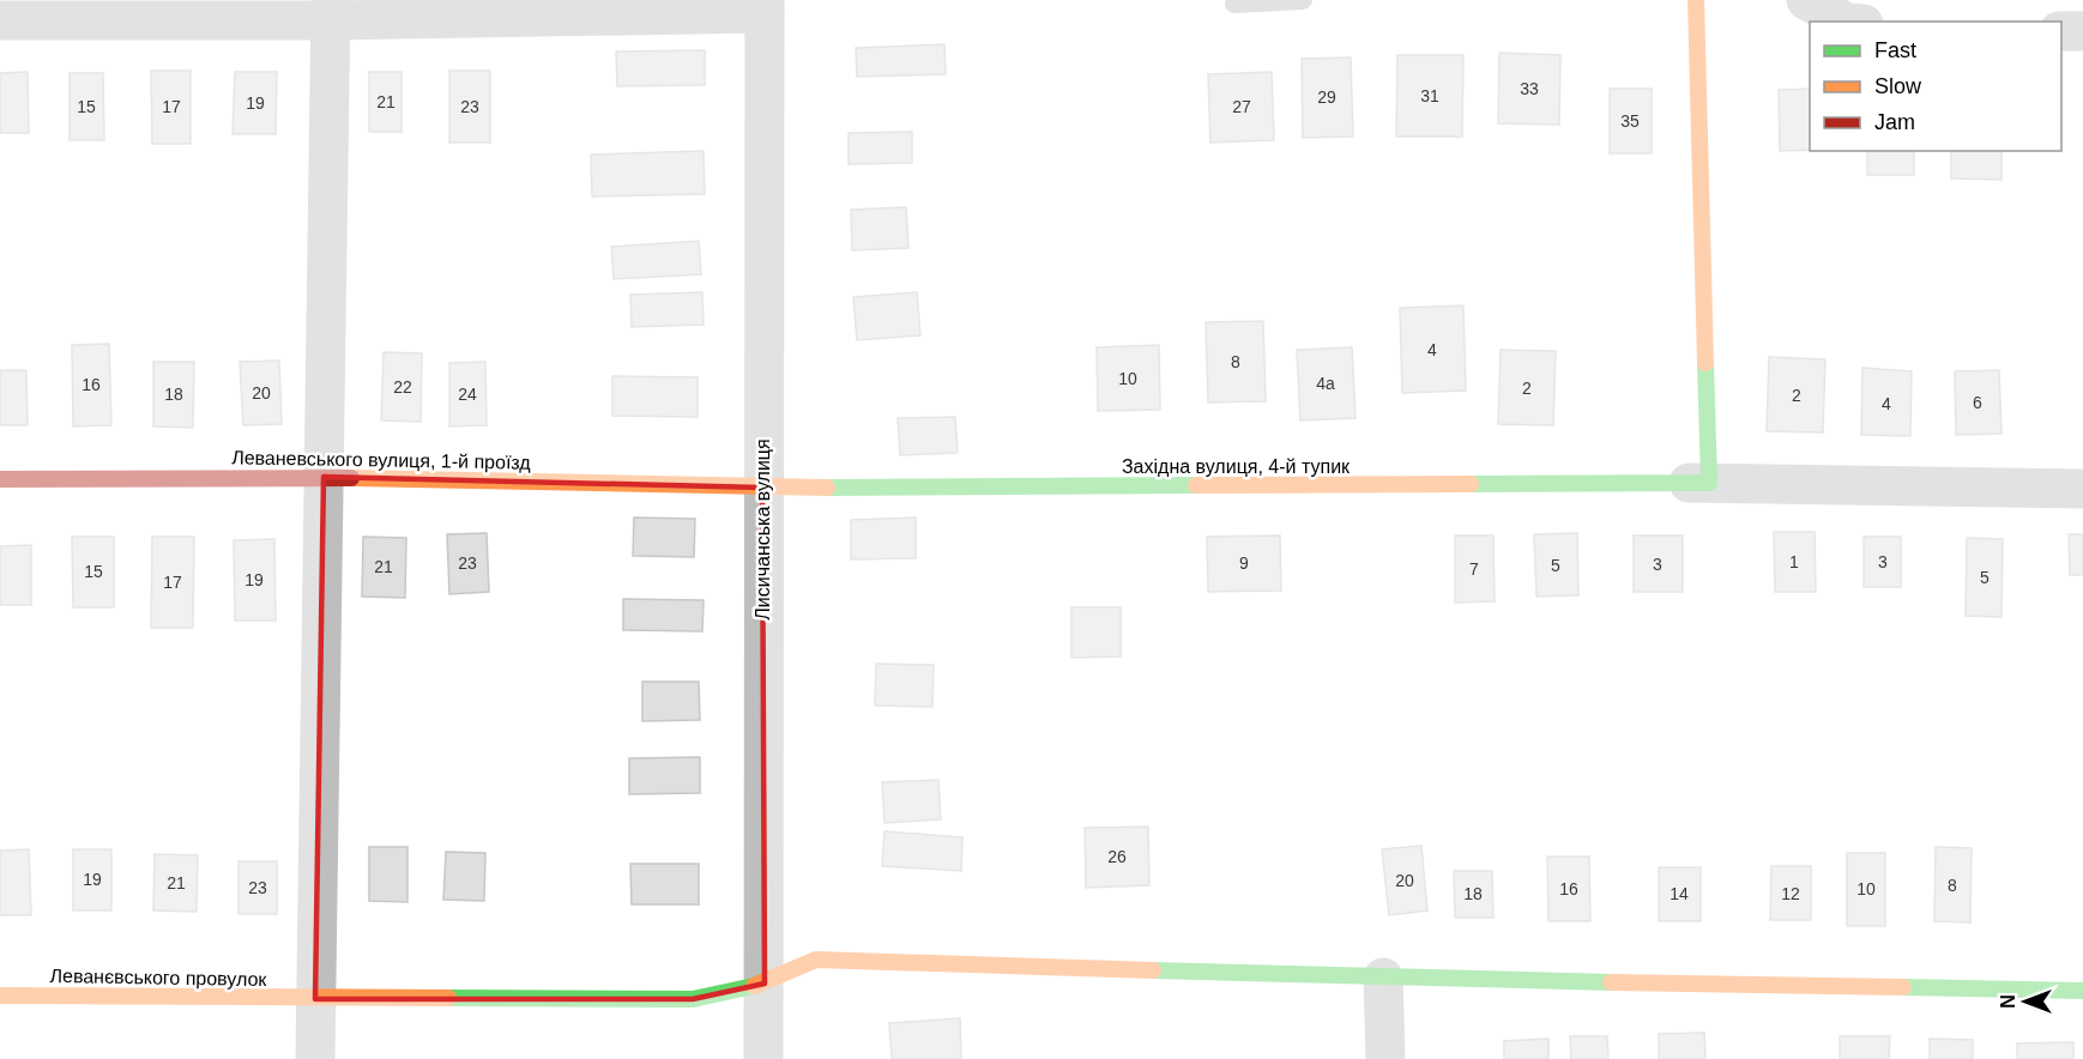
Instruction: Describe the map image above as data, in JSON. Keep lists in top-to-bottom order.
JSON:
{
  "streets": {
    "street": [
      "Леваневського вулиця, 1-й проїзд",
      "Західна вулиця, 4-й тупик",
      "Лисичанська вулиця",
      "Леванєвського провулок"
    ]
  },
  "crossings": [
    ["Леваневського вулиця, 1-й проїзд", "Західна вулиця, 4-й тупик"],
    ["Леваневського вулиця, 1-й проїзд", "Лисичанська вулиця"],
    ["Західна вулиця, 4-й тупик", "Лисичанська вулиця"],
    ["Лисичанська вулиця", "Леванєвського провулок"]
  ],
  "house_numbers": [
    "33",
    "31",
    "29",
    "21",
    "19",
    "15",
    "17",
    "23",
    "27",
    "35",
    "4",
    "8",
    "10",
    "4а",
    "16",
    "22",
    "2",
    "20",
    "18",
    "24",
    "2",
    "6",
    "4",
    "1",
    "3",
    "23",
    "9",
    "3",
    "5",
    "21",
    "7",
    "15",
    "5",
    "19",
    "17",
    "26",
    "19",
    "20",
    "21",
    "8",
    "23",
    "16",
    "10",
    "18",
    "14",
    "12"
  ],
  "legend": ["Fast", "Slow", "Jam"],
  "north": "left"
}
